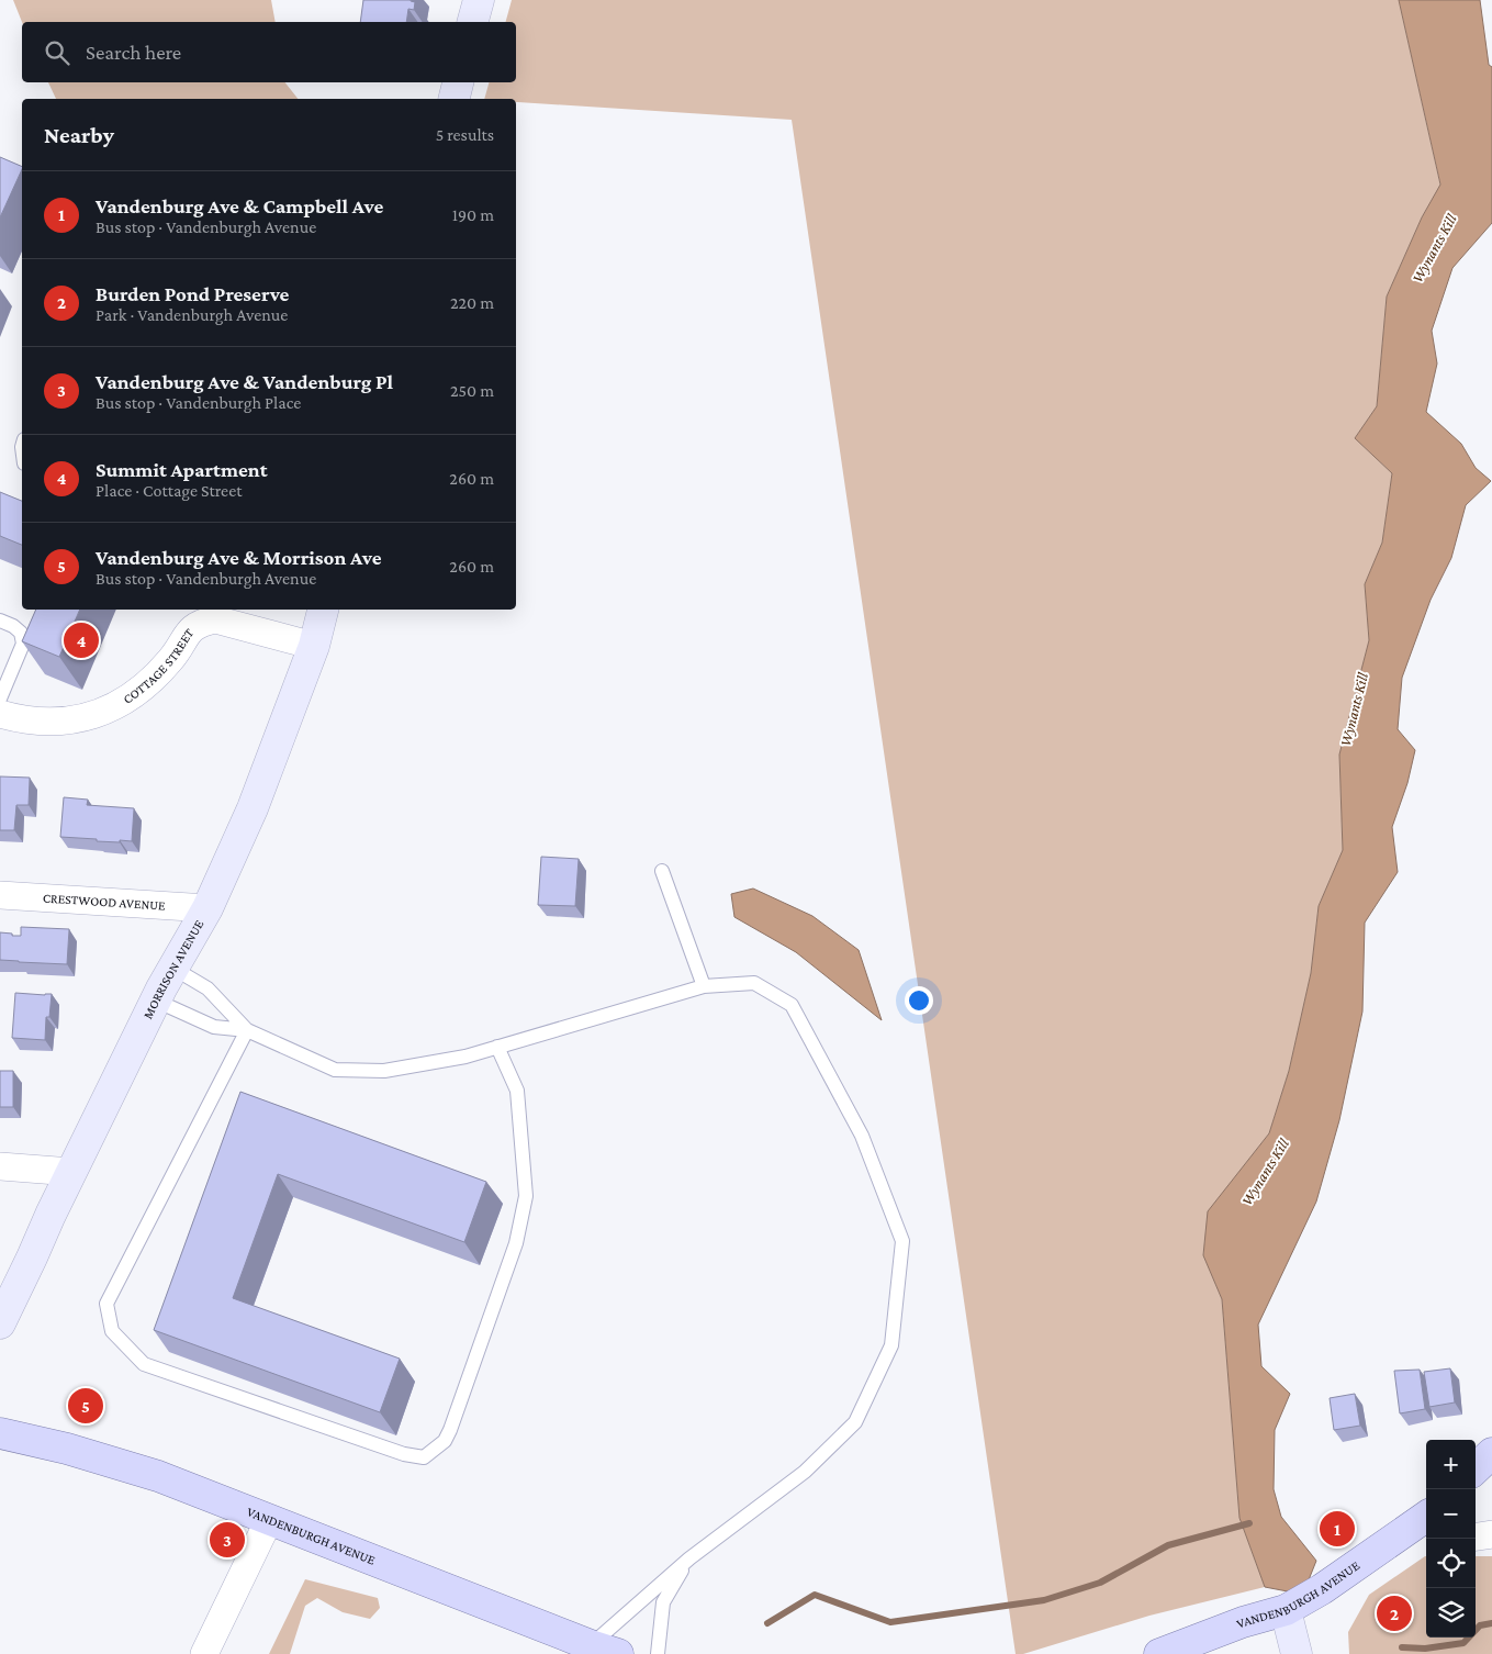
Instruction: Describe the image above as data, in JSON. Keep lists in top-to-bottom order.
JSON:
{
  "streets": {
    "main road": ["VANDENBURGH AVENUE"],
    "street": ["COTTAGE STREET", "CRESTWOOD AVENUE", "MORRISON AVENUE"]
  },
  "crossings": [
    ["COTTAGE STREET", "MORRISON AVENUE"],
    ["CRESTWOOD AVENUE", "MORRISON AVENUE"]
  ],
  "water": ["Wynants Kill"],
  "page": {
    "search": "Search here",
    "heading": ["Nearby", "5 results"],
    "list": [
      {
        "mark": "1",
        "name": "Vandenburg Ave & Campbell Ave",
        "note": "Bus stop · Vandenburgh Avenue",
        "value": "190 m"
      },
      {
        "mark": "2",
        "name": "Burden Pond Preserve",
        "note": "Park · Vandenburgh Avenue",
        "value": "220 m"
      },
      {
        "mark": "3",
        "name": "Vandenburg Ave & Vandenburg Pl",
        "note": "Bus stop · Vandenburgh Place",
        "value": "250 m"
      },
      {
        "mark": "4",
        "name": "Summit Apartment",
        "note": "Place · Cottage Street",
        "value": "260 m"
      },
      {
        "mark": "5",
        "name": "Vandenburg Ave & Morrison Ave",
        "note": "Bus stop · Vandenburgh Avenue",
        "value": "260 m"
      }
    ],
    "pins": [
      "4",
      "5",
      "1",
      "3",
      "2"
    ],
    "map_buttons": ["+", "−"]
  }
}
